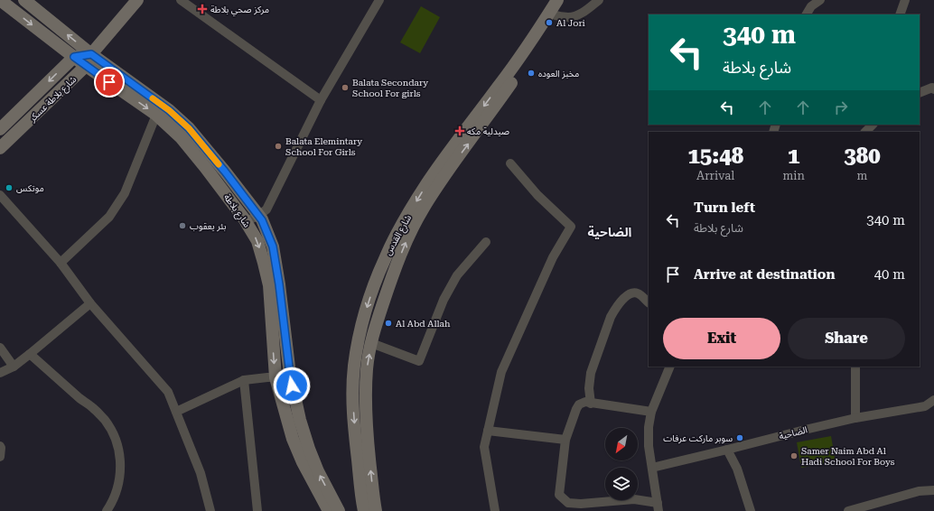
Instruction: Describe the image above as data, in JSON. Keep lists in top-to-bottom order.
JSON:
{
  "streets": {
    "main road": ["شارع بلاطة عسكر", "شارع بلاطة", "شارع القدس"],
    "street": ["الضاحية"]
  },
  "crossings": [
    ["شارع بلاطة عسكر", "شارع بلاطة"]
  ],
  "districts": ["الضاحية"],
  "places": {
    "health": ["مركز صحي بلاطة", "صيدلية مكه"],
    "other": [
      "Al Jori",
      "مخبز العوده",
      "Balata Secondary School For girls",
      "Balata Elemintary School For Girls",
      "موتكس",
      "بئر يعقوب",
      "Al Abd Allah",
      "سوبر ماركت عرفات",
      "Samer Naim Abd Al Hadi School For Boys"
    ]
  },
  "north": "bottom left",
  "page": {
    "turn": ["340 m", "شارع بلاطة"],
    "eta": [
      "15:48",
      "Arrival",
      "1",
      "min",
      "380",
      "m"
    ],
    "list": [
      {
        "name": "Turn left",
        "note": "شارع بلاطة",
        "value": "340 m"
      },
      {
        "name": "Arrive at destination",
        "value": "40 m"
      }
    ],
    "buttons": ["Exit", "Share"]
  }
}
